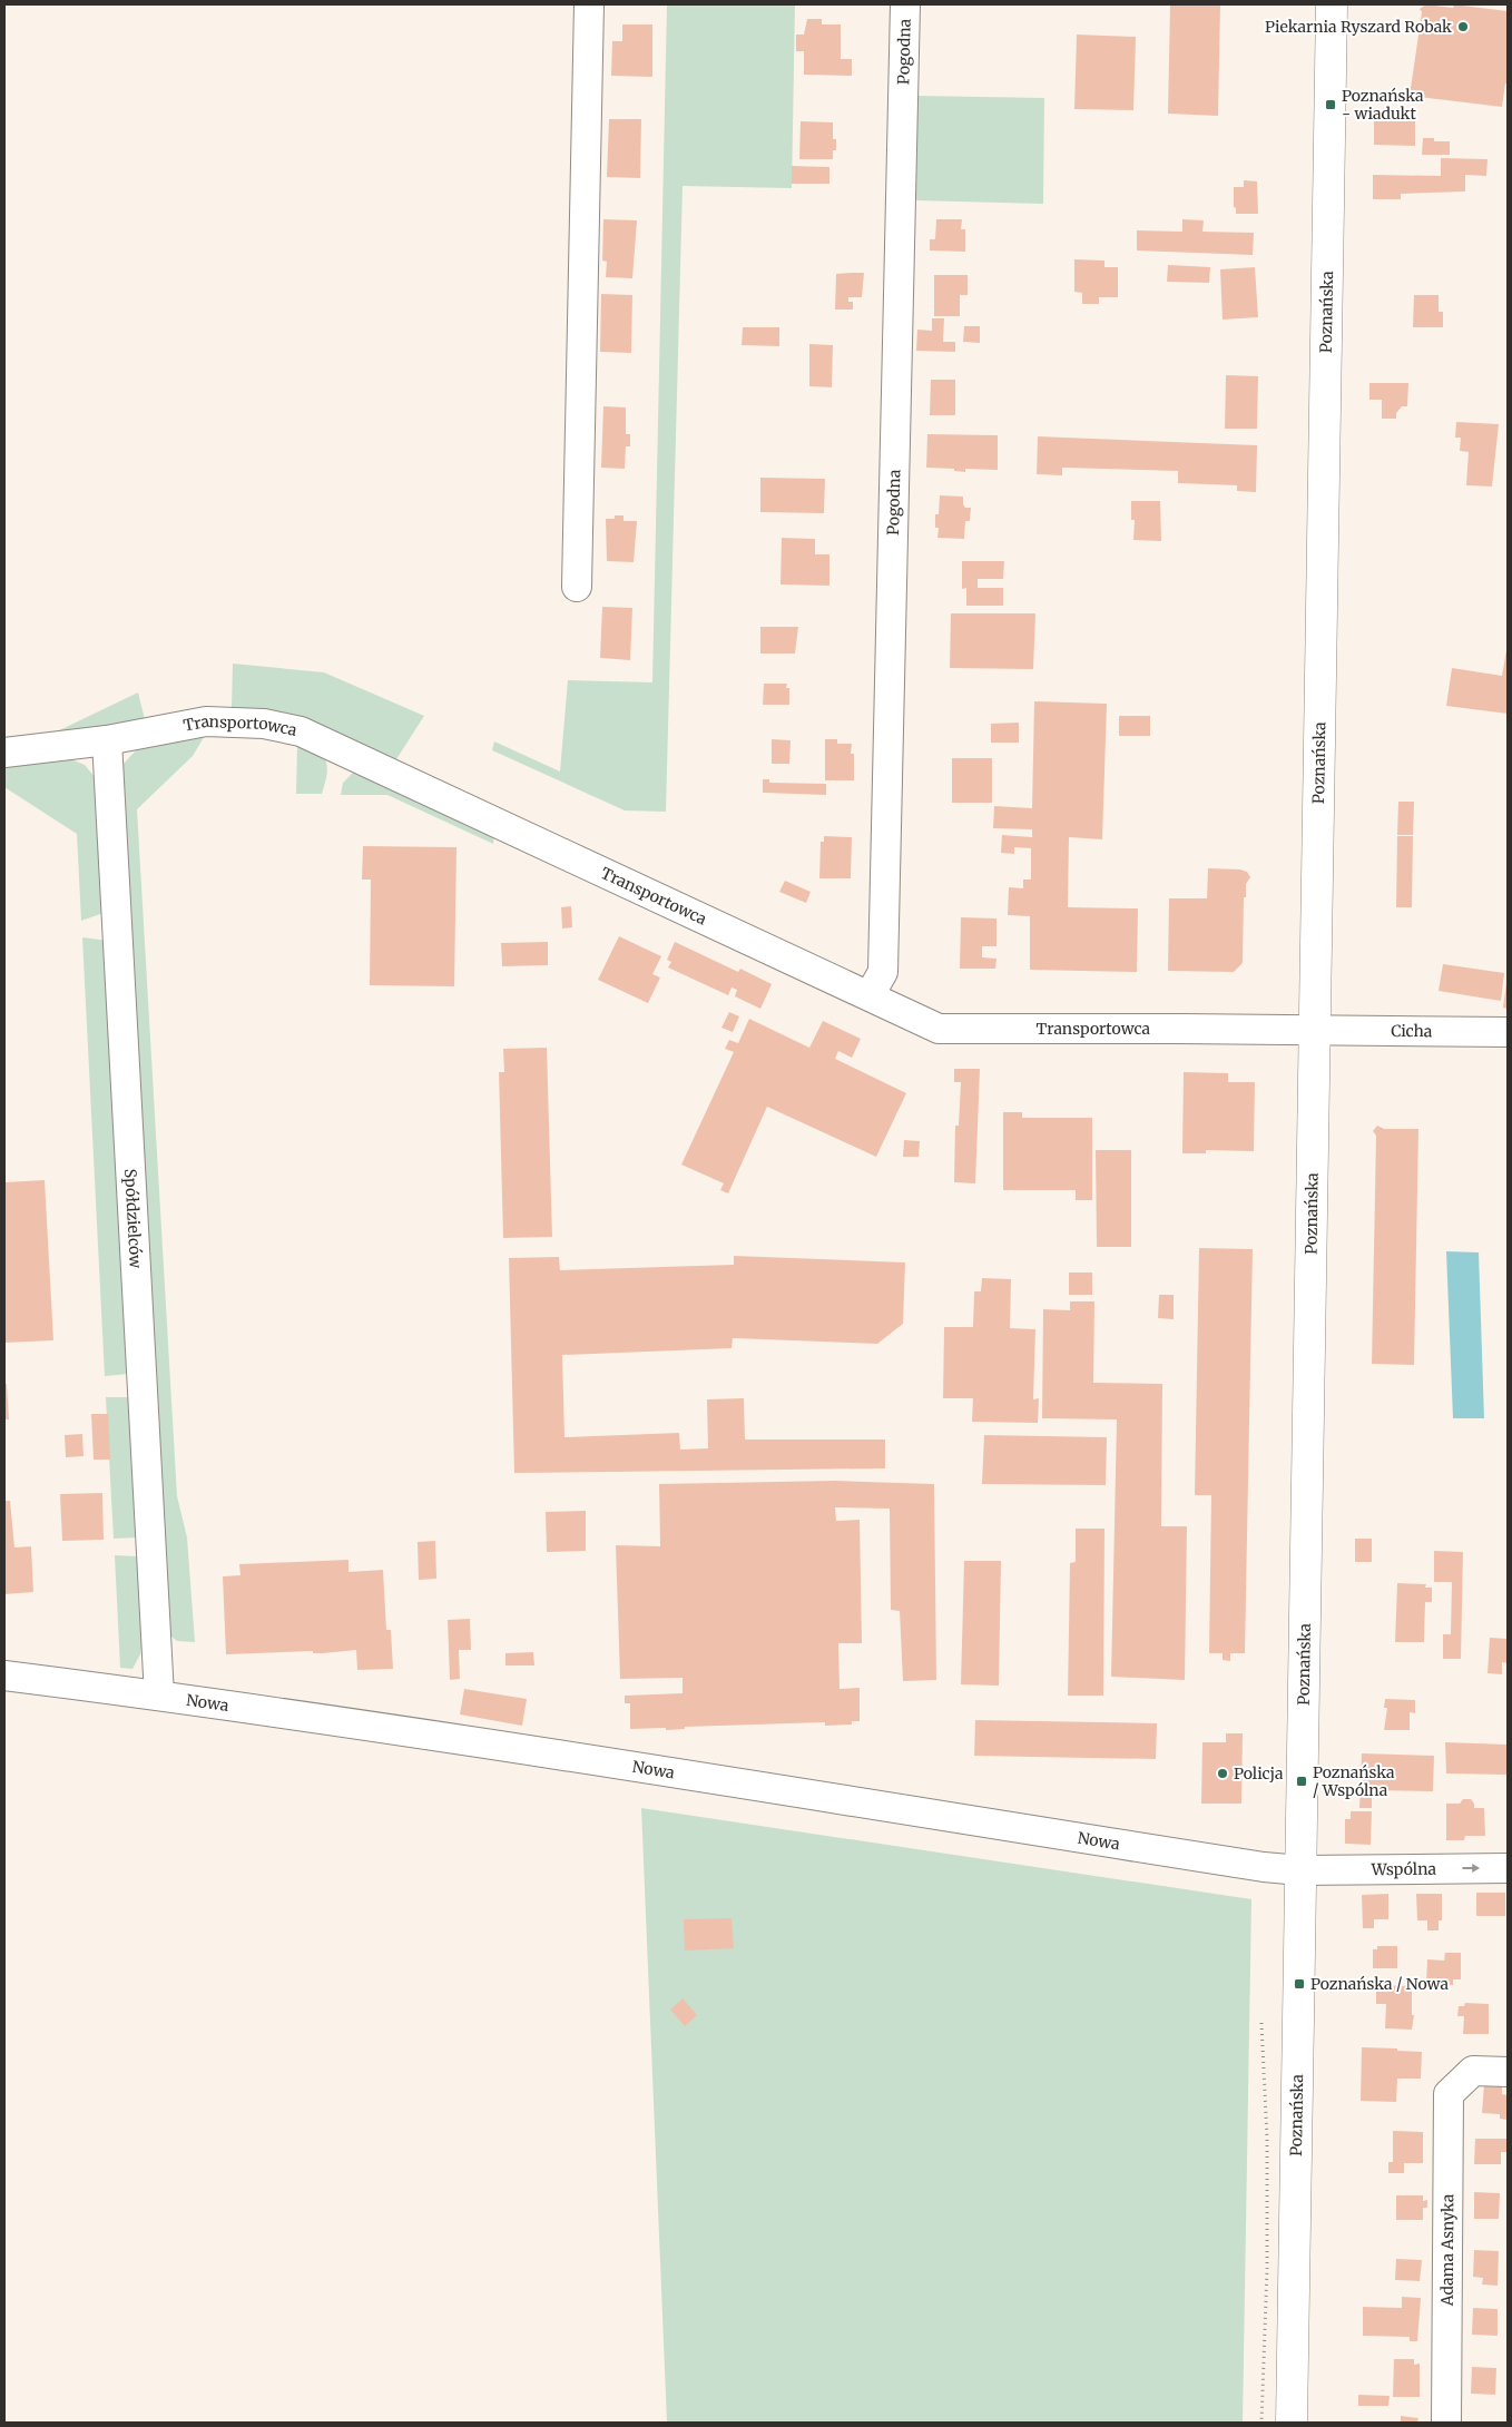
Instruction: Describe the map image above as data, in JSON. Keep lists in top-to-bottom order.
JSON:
{
  "streets": {
    "main road": ["Poznańska"],
    "street": [
      "Pogodna",
      "Transportowca",
      "Cicha",
      "Spółdzielców",
      "Nowa",
      "Wspólna",
      "Adama Asnyka"
    ]
  },
  "crossings": [
    ["Pogodna", "Transportowca"],
    ["Poznańska", "Transportowca"],
    ["Poznańska", "Cicha"],
    ["Poznańska", "Nowa"],
    ["Poznańska", "Wspólna"],
    ["Transportowca", "Cicha"],
    ["Transportowca", "Spółdzielców"],
    ["Spółdzielców", "Nowa"],
    ["Nowa", "Wspólna"]
  ],
  "one_way": ["Wspólna"],
  "places": {
    "other": ["Piekarnia Ryszard Robak", "Policja"],
    "transit": ["Poznańska - wiadukt", "Poznańska / Wspólna", "Poznańska / Nowa"]
  }
}
